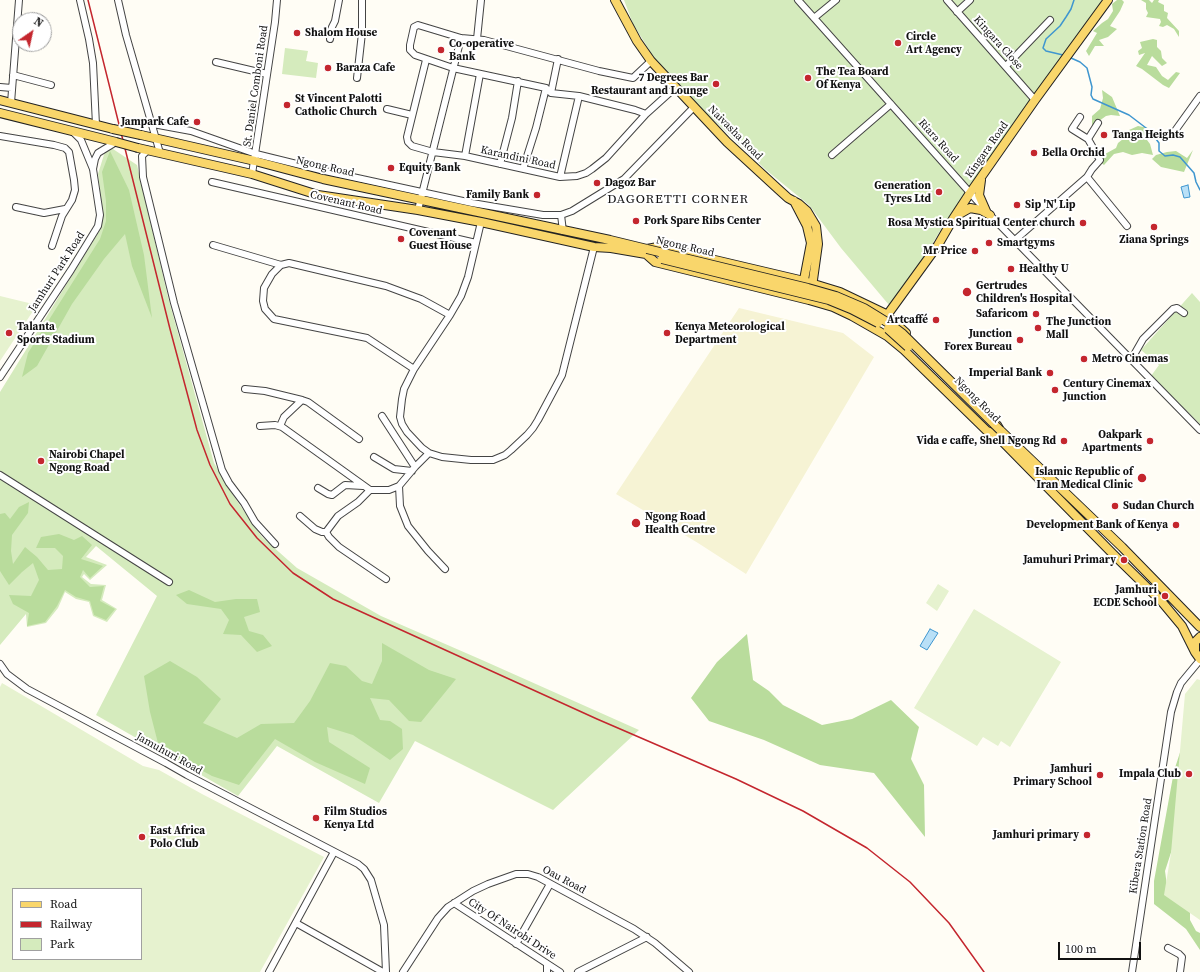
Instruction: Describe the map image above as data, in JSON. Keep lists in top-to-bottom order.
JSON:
{
  "streets": {
    "main road": ["Naivasha Road", "Kingara Road", "Ngong Road"],
    "street": [
      "Kingara Close",
      "St. Daniel Comboni Road",
      "Riara Road",
      "Karandini Road",
      "Covenant Road",
      "Jamhuri Park Road",
      "Jamuhuri Road",
      "Kibera Station Road",
      "Oau Road",
      "City Of Nairobi Drive"
    ]
  },
  "crossings": [
    ["Kingara Close", "Kingara Road"],
    ["St. Daniel Comboni Road", "Ngong Road"],
    ["Naivasha Road", "Karandini Road"],
    ["Naivasha Road", "Ngong Road"],
    ["Riara Road", "Kingara Road"],
    ["Kingara Road", "Ngong Road"],
    ["Ngong Road", "Jamhuri Park Road"],
    ["Oau Road", "City Of Nairobi Drive"]
  ],
  "districts": ["DAGORETTI CORNER"],
  "places": [
    "Shalom House",
    "Circle Art Agency",
    "Co-operative Bank",
    "Baraza Cafe",
    "The Tea Board Of Kenya",
    "7 Degrees Bar Restaurant and Lounge",
    "St Vincent Palotti Catholic Church",
    "Jampark Cafe",
    "Tanga Heights",
    "Bella Orchid",
    "Equity Bank",
    "Dagoz Bar",
    "Generation Tyres Ltd",
    "Family Bank",
    "Sip 'N' Lip",
    "Pork Spare Ribs Center",
    "Rosa Mystica Spiritual Center church",
    "Ziana Springs",
    "Covenant Guest House",
    "Smartgyms",
    "Mr Price",
    "Healthy U",
    "Gertrudes Children's Hospital",
    "Safaricom",
    "Artcaffé",
    "The Junction Mall",
    "Talanta Sports Stadium",
    "Kenya Meteorological Department",
    "Junction Forex Bureau",
    "Metro Cinemas",
    "Imperial Bank",
    "Century Cinemax Junction",
    "Vida e caffe, Shell Ngong Rd",
    "Oakpark Apartments",
    "Nairobi Chapel Ngong Road",
    "Islamic Republic of Iran Medical Clinic",
    "Sudan Church",
    "Ngong Road Health Centre",
    "Development Bank of Kenya",
    "Jamuhuri Primary",
    "Jamhuri ECDE School",
    "Impala Club",
    "Jamhuri Primary School",
    "Film Studios Kenya Ltd",
    "Jamhuri primary",
    "East Africa Polo Club"
  ],
  "legend": ["Road", "Railway", "Park"],
  "scale_bar": "100 m",
  "north": "top right"
}
